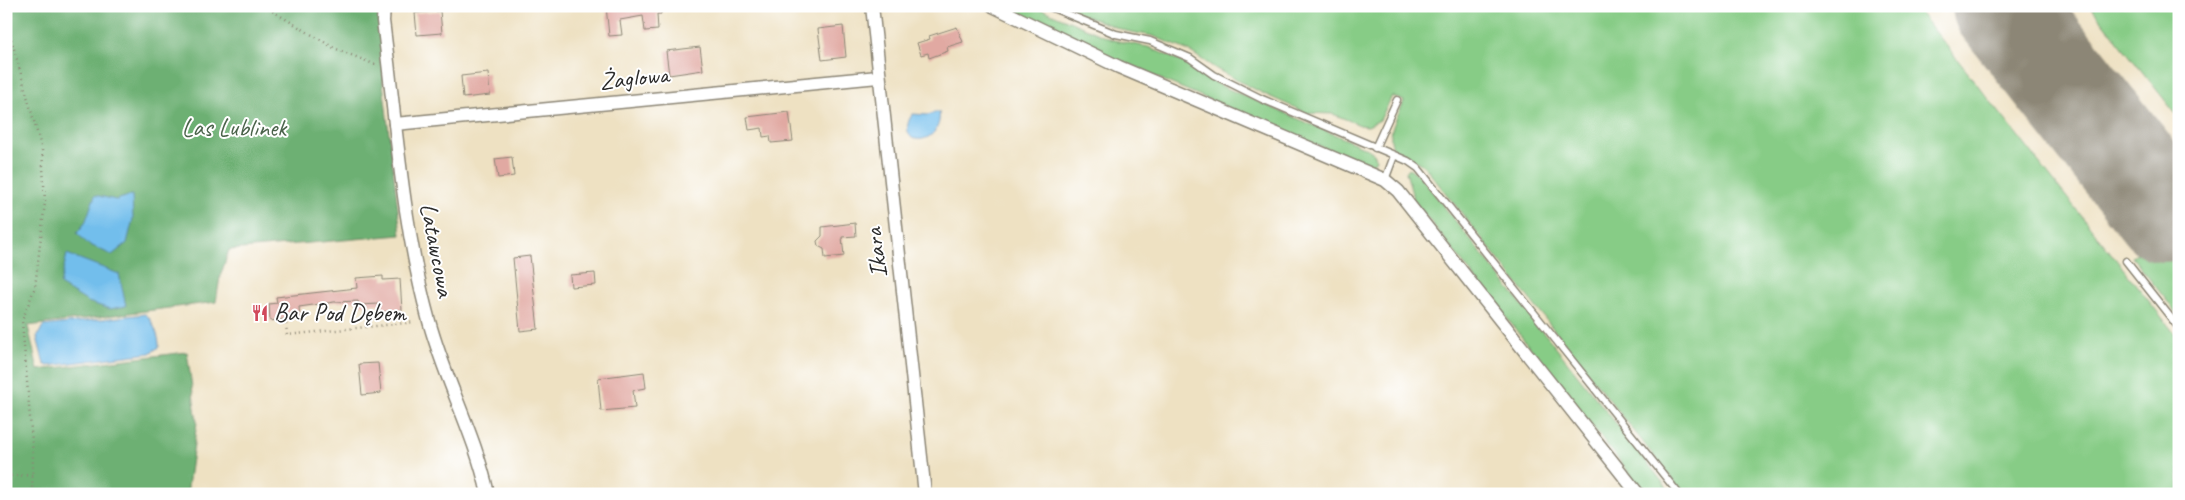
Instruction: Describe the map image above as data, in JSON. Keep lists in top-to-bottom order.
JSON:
{
  "streets": {
    "street": ["Żaglowa", "Latawcowa", "Ikara"]
  },
  "crossings": [
    ["Żaglowa", "Latawcowa"],
    ["Żaglowa", "Ikara"]
  ],
  "parks": ["Las Lublinek"],
  "places": {
    "restaurant": ["Bar Pod Dębem"]
  }
}
